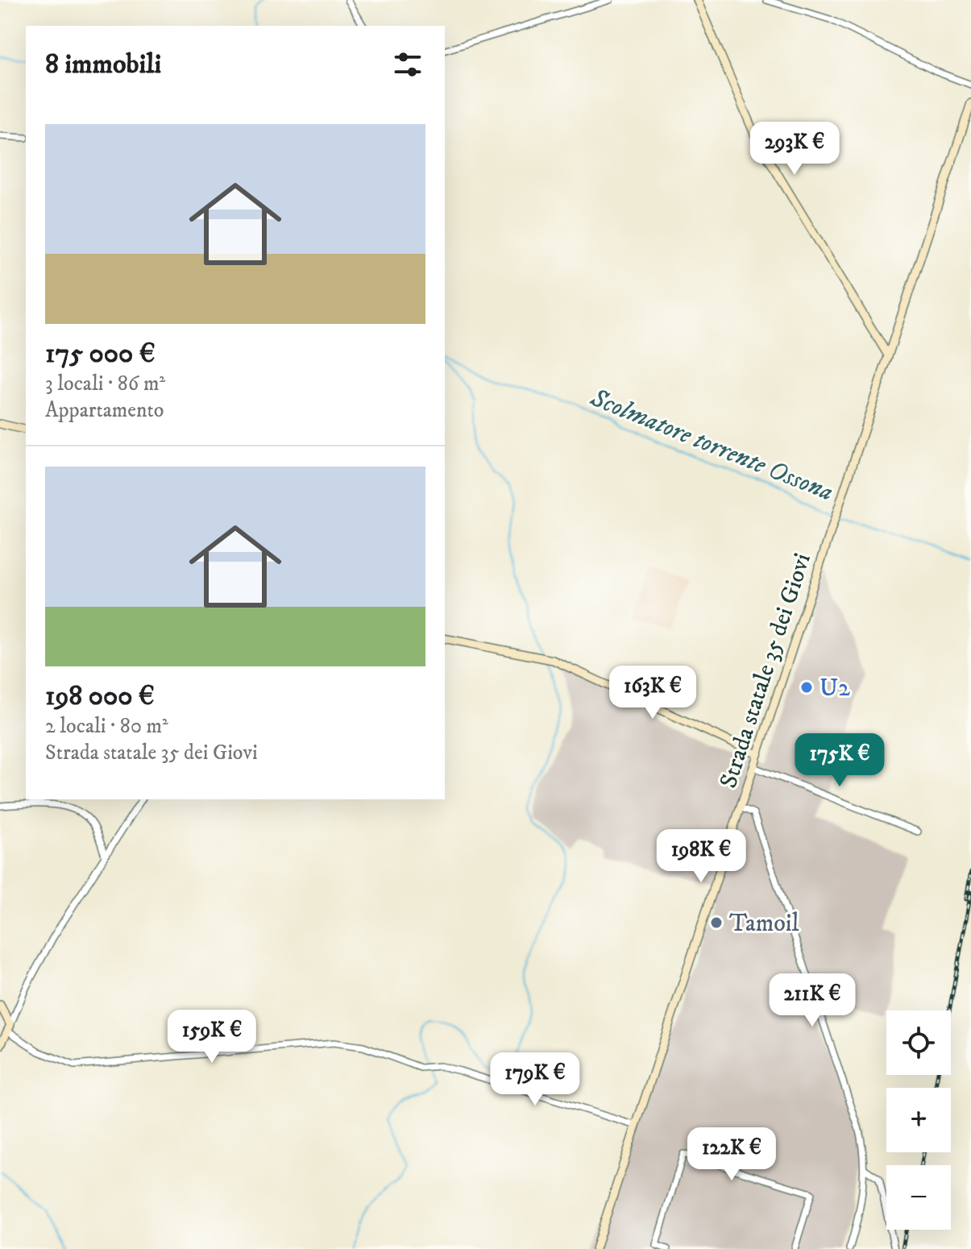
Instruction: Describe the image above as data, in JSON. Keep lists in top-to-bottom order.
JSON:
{
  "streets": {
    "main road": ["Strada statale 35 dei Giovi"]
  },
  "water": ["Scolmatore torrente Ossona"],
  "places": ["U2", "Tamoil"],
  "page": {
    "heading": "8 immobili",
    "list": [
      {
        "name": "175 000 €",
        "note": "3 locali · 86 m² · Appartamento"
      },
      {
        "name": "198 000 €",
        "note": "2 locali · 80 m² · Strada statale 35 dei Giovi"
      }
    ],
    "price": [
      "293K €",
      "163K €",
      "175K €",
      "198K €",
      "211K €",
      "159K €",
      "179K €",
      "122K €"
    ],
    "map_buttons": ["+", "−"]
  }
}
